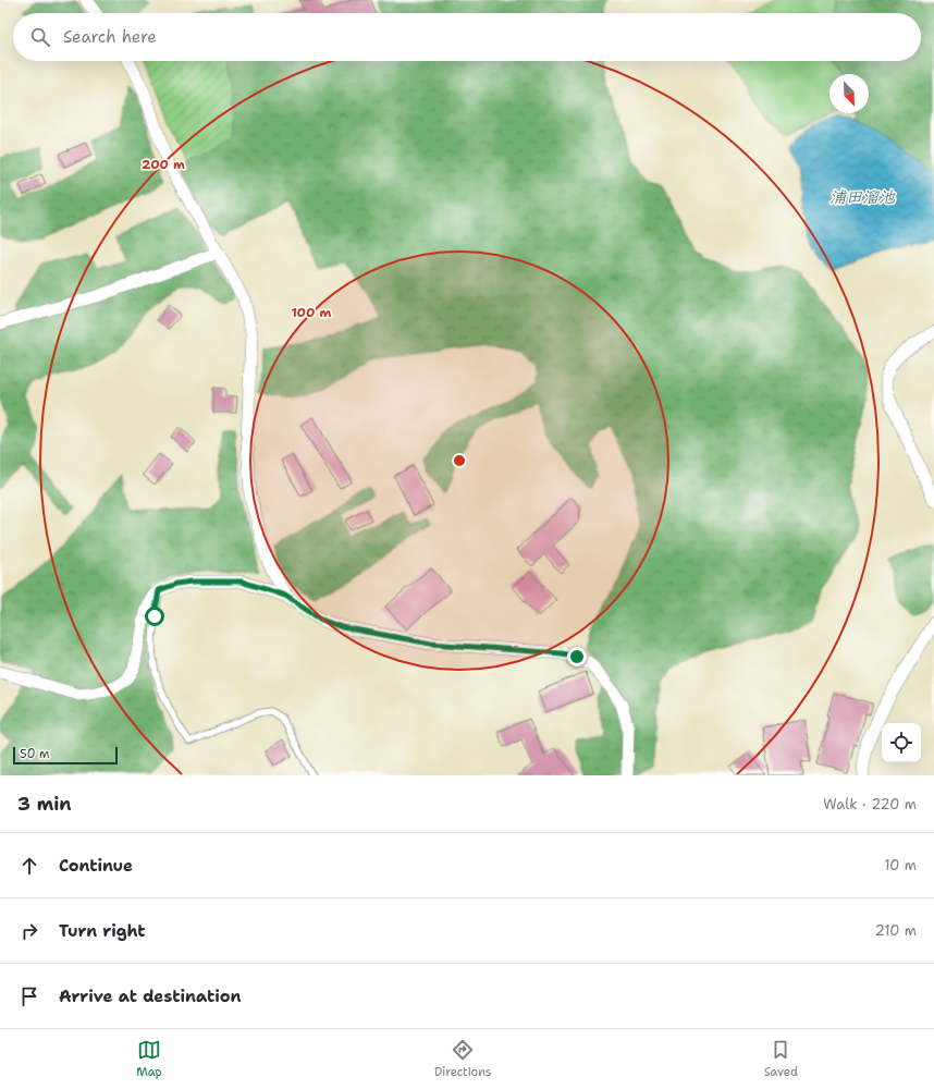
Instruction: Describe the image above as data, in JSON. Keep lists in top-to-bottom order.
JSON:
{
  "water": ["浦田溜池"],
  "scale_bar": "50 m",
  "north": "bottom right",
  "page": {
    "search": "Search here",
    "scale": "50 m",
    "heading": ["3 min", "Walk · 220 m"],
    "list": [
      ["Continue", "10 m"],
      ["Turn right", "210 m"],
      "Arrive at destination"
    ],
    "nav": ["Map", "Directions", "Saved"]
  },
  "rings": ["200 m", "100 m"]
}
